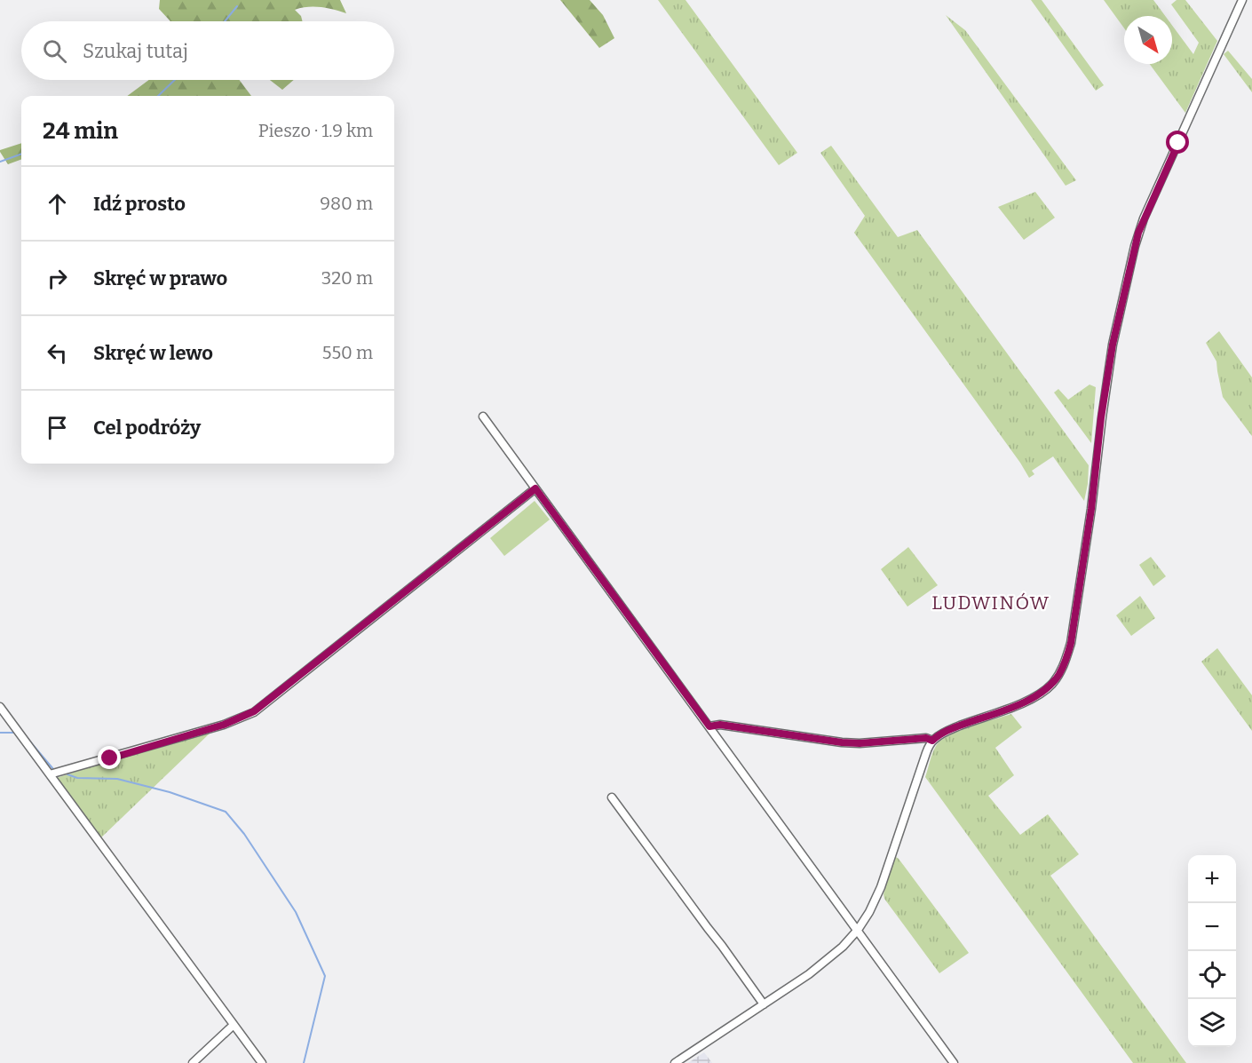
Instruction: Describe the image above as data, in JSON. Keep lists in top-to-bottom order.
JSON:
{
  "districts": ["LUDWINÓW"],
  "north": "bottom right",
  "page": {
    "search": "Szukaj tutaj",
    "heading": ["24 min", "Pieszo · 1.9 km"],
    "list": [
      ["Idź prosto", "980 m"],
      ["Skręć w prawo", "320 m"],
      ["Skręć w lewo", "550 m"],
      "Cel podróży"
    ],
    "map_buttons": ["+", "−"]
  }
}
